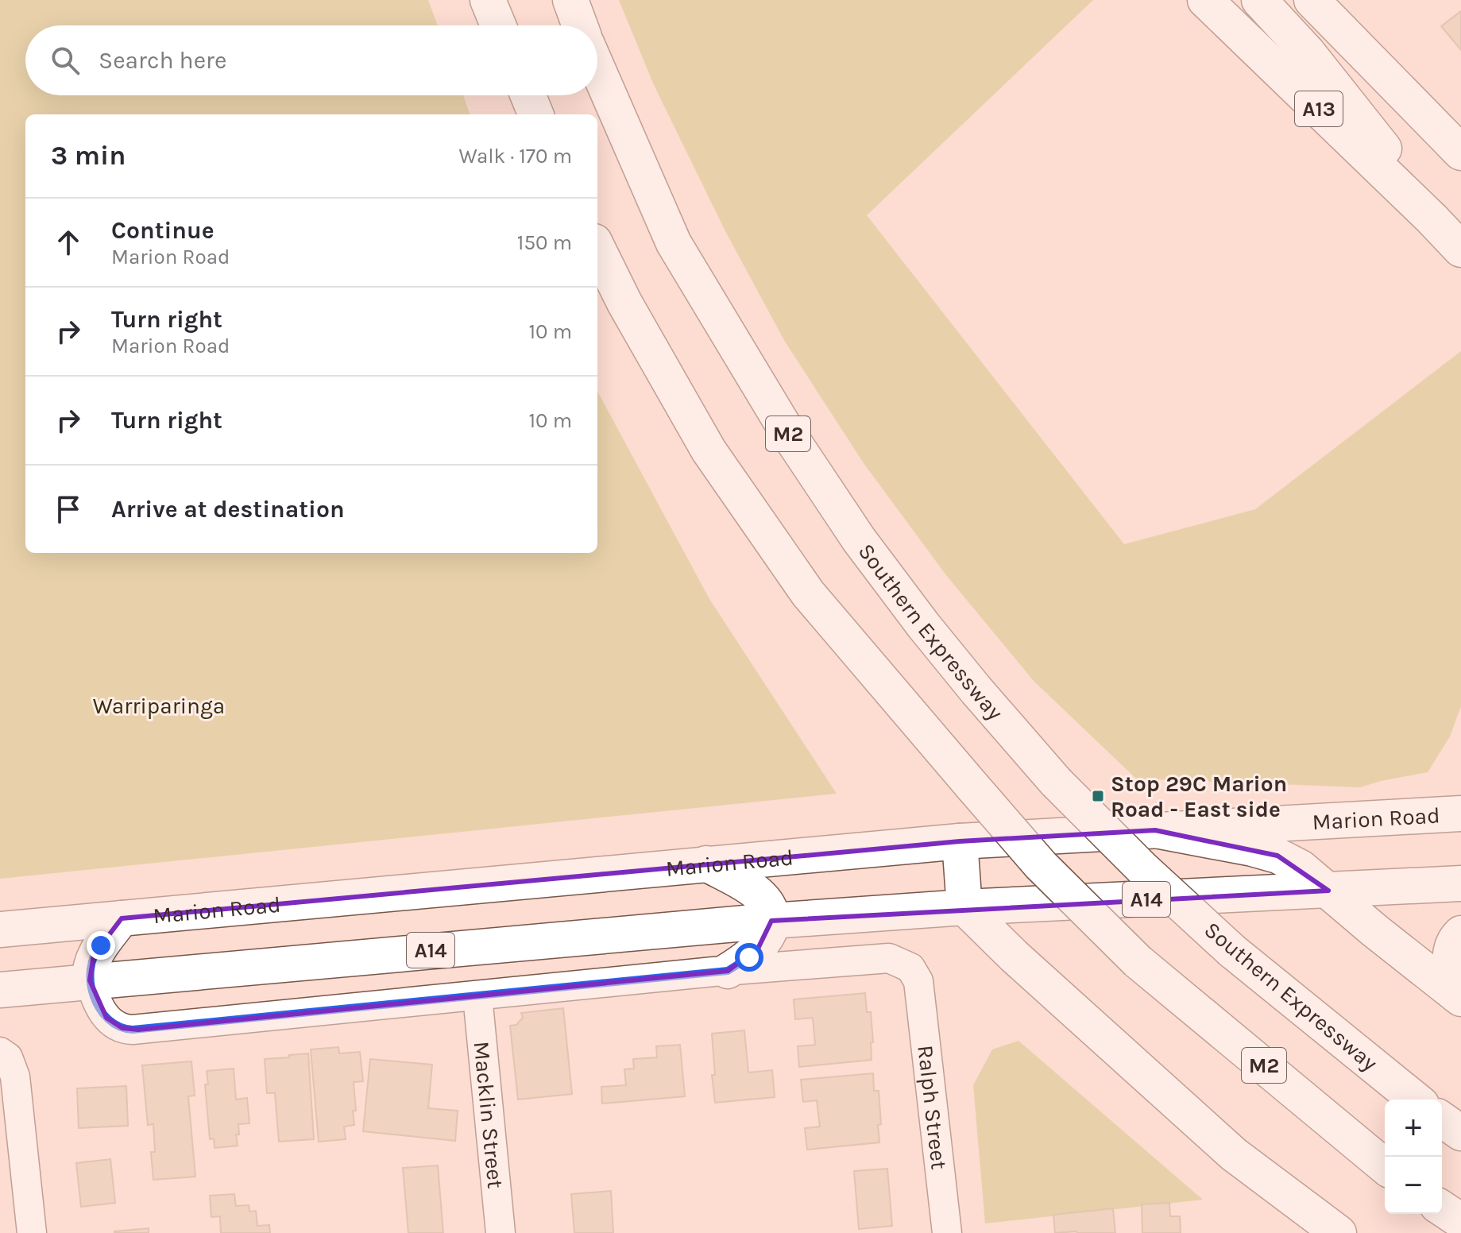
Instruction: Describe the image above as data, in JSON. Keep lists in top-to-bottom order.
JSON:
{
  "streets": {
    "main road": [
      "A13",
      "M2",
      "Southern Expressway",
      "Marion Road",
      "A14"
    ],
    "street": ["Ralph Street", "Macklin Street"]
  },
  "parks": ["Warriparinga"],
  "places": {
    "transit": ["Stop 29C Marion Road - East side"]
  },
  "page": {
    "search": "Search here",
    "heading": ["3 min", "Walk · 170 m"],
    "list": [
      ["Continue", "Marion Road", "150 m"],
      ["Turn right", "Marion Road", "10 m"],
      ["Turn right", "10 m"],
      "Arrive at destination"
    ],
    "map_buttons": ["+", "−"]
  }
}
